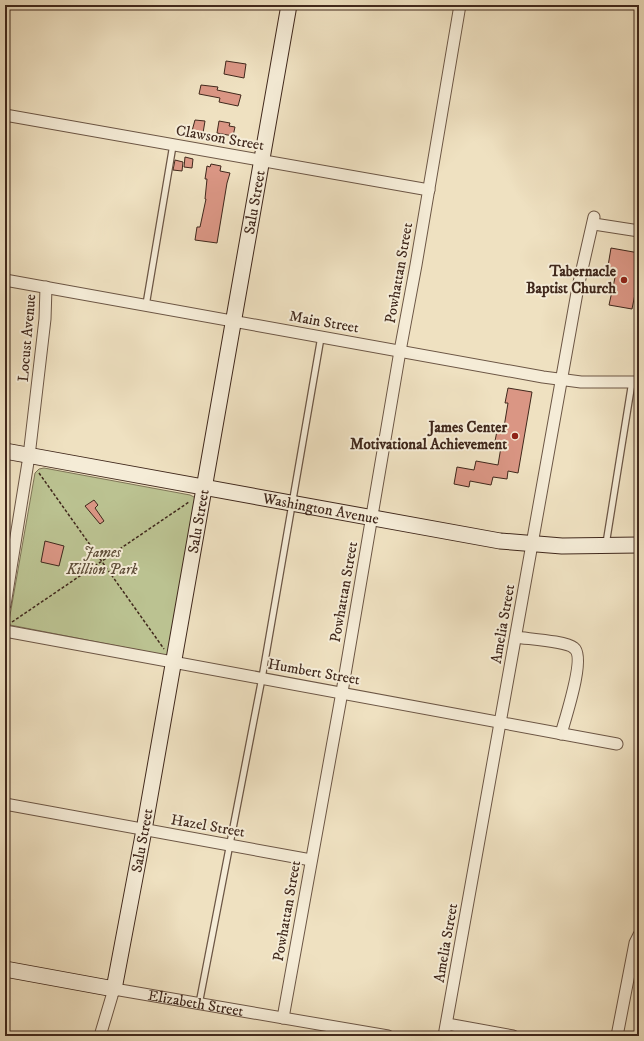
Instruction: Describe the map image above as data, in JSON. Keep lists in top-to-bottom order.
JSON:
{
  "streets": {
    "street": [
      "Clawson Street",
      "Salu Street",
      "Powhattan Street",
      "Main Street",
      "Locust Avenue",
      "Washington Avenue",
      "Amelia Street",
      "Humbert Street",
      "Hazel Street",
      "Elizabeth Street"
    ]
  },
  "crossings": [
    ["Clawson Street", "Salu Street"],
    ["Clawson Street", "Powhattan Street"],
    ["Salu Street", "Main Street"],
    ["Salu Street", "Washington Avenue"],
    ["Salu Street", "Humbert Street"],
    ["Salu Street", "Hazel Street"],
    ["Salu Street", "Elizabeth Street"],
    ["Powhattan Street", "Main Street"],
    ["Powhattan Street", "Washington Avenue"],
    ["Powhattan Street", "Humbert Street"],
    ["Powhattan Street", "Hazel Street"],
    ["Powhattan Street", "Elizabeth Street"],
    ["Main Street", "Locust Avenue"],
    ["Main Street", "Amelia Street"],
    ["Locust Avenue", "Washington Avenue"],
    ["Washington Avenue", "Amelia Street"],
    ["Amelia Street", "Humbert Street"]
  ],
  "parks": ["James Killion Park"],
  "places": ["Tabernacle Baptist Church", "James Center Motivational Achievement"]
}
